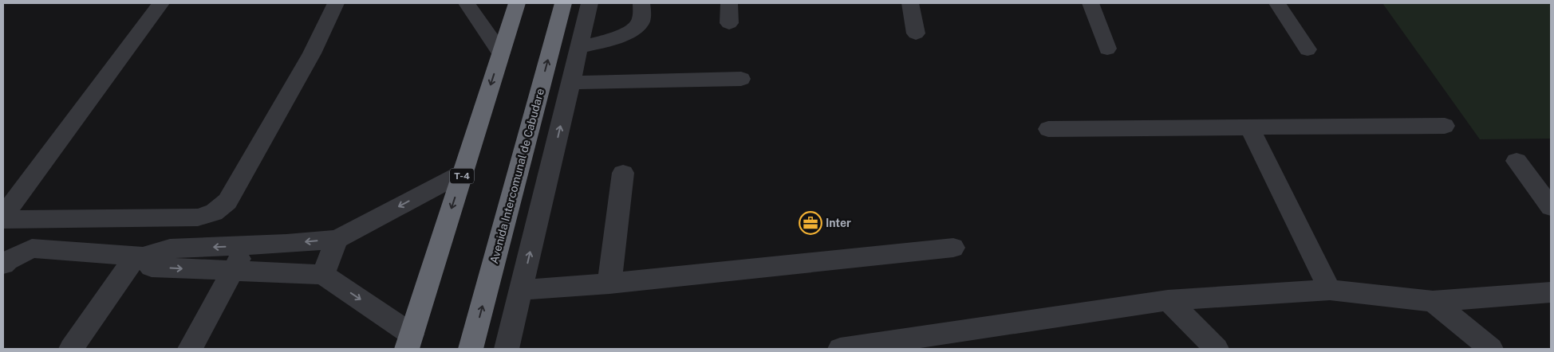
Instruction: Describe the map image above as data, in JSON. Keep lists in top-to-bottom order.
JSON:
{
  "streets": {
    "highway": ["T-4", "Avenida Intercomunal de Cabudare"]
  },
  "places": {
    "office": ["Inter"]
  }
}
